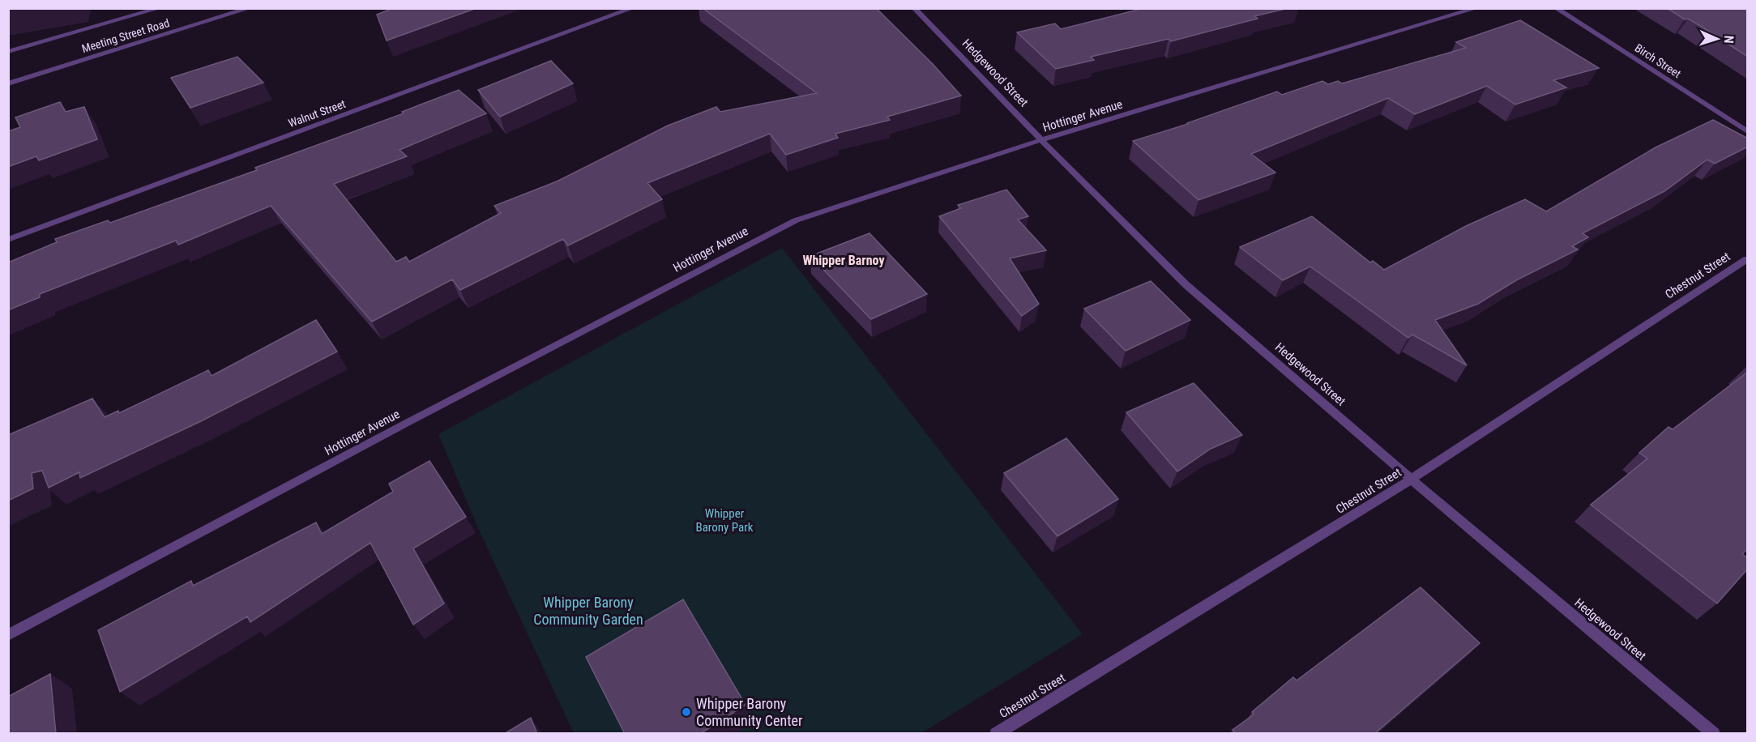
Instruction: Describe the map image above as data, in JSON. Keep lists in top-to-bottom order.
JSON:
{
  "streets": {
    "street": [
      "Meeting Street Road",
      "Birch Street",
      "Hedgewood Street",
      "Walnut Street",
      "Hottinger Avenue",
      "Chestnut Street"
    ]
  },
  "crossings": [
    ["Hedgewood Street", "Hottinger Avenue"],
    ["Hedgewood Street", "Chestnut Street"]
  ],
  "districts": ["Whipper Barnoy"],
  "parks": ["Whipper Barony Park", "Whipper Barony Community Garden"],
  "places": ["Whipper Barony Community Center"],
  "north": "right"
}
